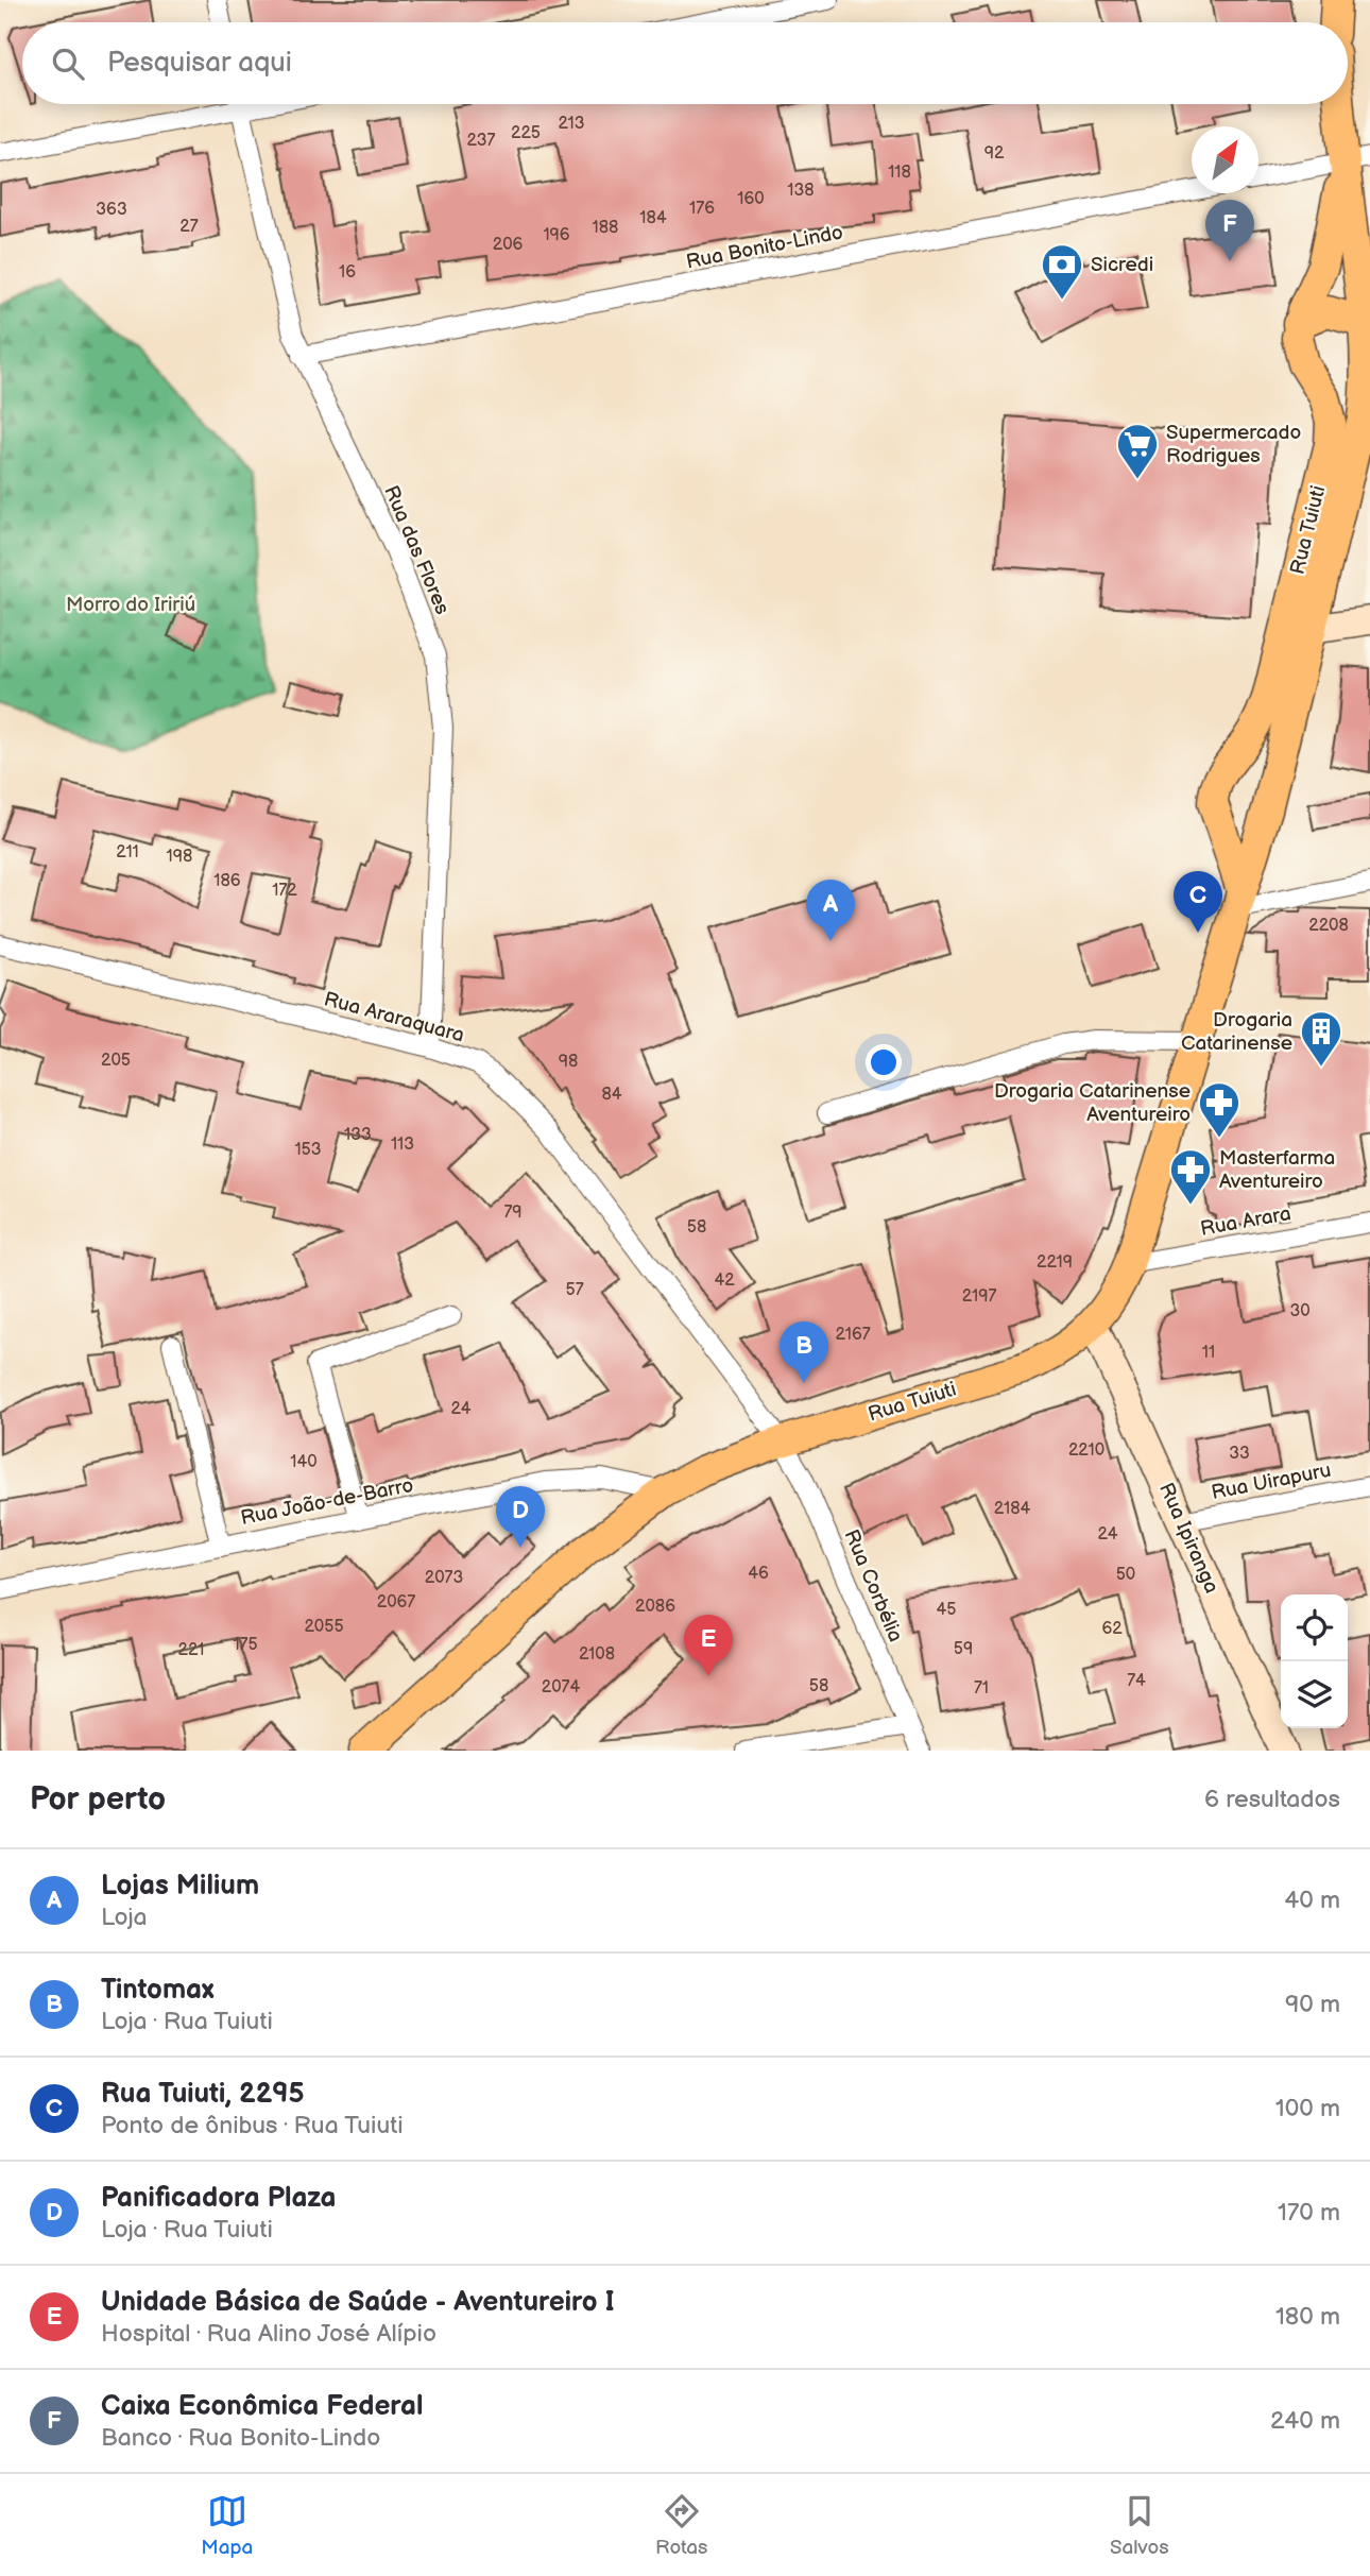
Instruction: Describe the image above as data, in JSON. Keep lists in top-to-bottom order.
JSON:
{
  "streets": {
    "main road": ["Rua Tuiuti"],
    "street": [
      "Rua Bonito-Lindo",
      "Rua das Flores",
      "Rua Araraquara",
      "Rua Arara",
      "Rua Uirapuru",
      "Rua João-de-Barro",
      "Rua Ipiranga",
      "Rua Corbélia"
    ]
  },
  "crossings": [
    ["Rua Bonito-Lindo", "Rua das Flores"],
    ["Rua Tuiuti", "Rua Araraquara"],
    ["Rua Tuiuti", "Rua Arara"],
    ["Rua Tuiuti", "Rua João-de-Barro"],
    ["Rua Tuiuti", "Rua Ipiranga"],
    ["Rua Tuiuti", "Rua Corbélia"],
    ["Rua das Flores", "Rua Araraquara"],
    ["Rua Araraquara", "Rua Corbélia"],
    ["Rua Uirapuru", "Rua Ipiranga"]
  ],
  "parks": ["Morro do Iririú"],
  "places": {
    "bank": ["Sicredi"],
    "supermarket": ["Supermercado Rodrigues"],
    "building": ["Drogaria Catarinense"],
    "pharmacy": ["Drogaria Catarinense Aventureiro", "Masterfarma Aventureiro"]
  },
  "house_numbers": [
    "213",
    "225",
    "237",
    "92",
    "118",
    "138",
    "160",
    "176",
    "363",
    "184",
    "27",
    "188",
    "196",
    "206",
    "16",
    "211",
    "198",
    "186",
    "172",
    "2208",
    "205",
    "98",
    "84",
    "133",
    "113",
    "153",
    "79",
    "58",
    "2219",
    "42",
    "57",
    "2197",
    "30",
    "2167",
    "11",
    "24",
    "2210",
    "33",
    "140",
    "2184",
    "24",
    "46",
    "50",
    "2073",
    "2067",
    "2086",
    "45",
    "2055",
    "62",
    "175",
    "59",
    "221",
    "2108",
    "74",
    "58",
    "2074",
    "71"
  ],
  "north": "top right",
  "page": {
    "search": "Pesquisar aqui",
    "pins": [
      "F",
      "C",
      "A",
      "B",
      "D",
      "E"
    ],
    "heading": ["Por perto", "6 resultados"],
    "list": [
      {
        "mark": "A",
        "name": "Lojas Milium",
        "note": "Loja",
        "value": "40 m"
      },
      {
        "mark": "B",
        "name": "Tintomax",
        "note": "Loja · Rua Tuiuti",
        "value": "90 m"
      },
      {
        "mark": "C",
        "name": "Rua Tuiuti, 2295",
        "note": "Ponto de ônibus · Rua Tuiuti",
        "value": "100 m"
      },
      {
        "mark": "D",
        "name": "Panificadora Plaza",
        "note": "Loja · Rua Tuiuti",
        "value": "170 m"
      },
      {
        "mark": "E",
        "name": "Unidade Básica de Saúde - Aventureiro I",
        "note": "Hospital · Rua Alino José Alípio",
        "value": "180 m"
      },
      {
        "mark": "F",
        "name": "Caixa Econômica Federal",
        "note": "Banco · Rua Bonito-Lindo",
        "value": "240 m"
      }
    ],
    "nav": ["Mapa", "Rotas", "Salvos"]
  }
}
